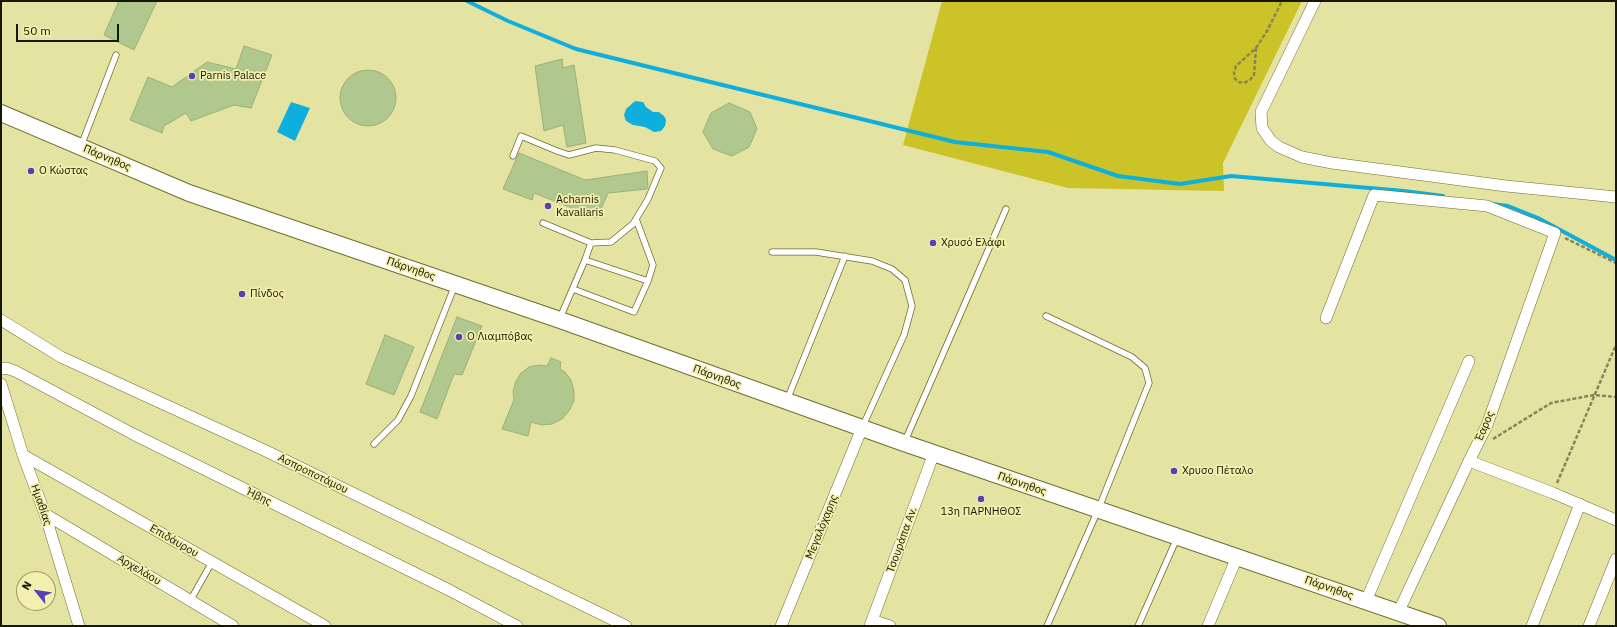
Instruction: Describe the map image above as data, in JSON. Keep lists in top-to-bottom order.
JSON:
{
  "streets": {
    "main road": ["Πάρνηθος"],
    "street": [
      "Έαρος",
      "Ασπροποτάμου",
      "Ήβης",
      "Ημαθίας",
      "Μεγαλόχαρης",
      "Τσουράπα Αν.",
      "Επιδάυρου",
      "Αρχελάου"
    ]
  },
  "crossings": [
    ["Πάρνηθος", "Έαρος"],
    ["Πάρνηθος", "Μεγαλόχαρης"],
    ["Πάρνηθος", "Τσουράπα Αν."],
    ["Ημαθίας", "Επιδάυρου"],
    ["Ημαθίας", "Αρχελάου"]
  ],
  "places": [
    "Parnis Palace",
    "Ο Κώστας",
    "Acharnis Kavallaris",
    "Χρυσό Ελάφι",
    "Πίνδος",
    "Ο Λιαμπόβας",
    "Χρυσο Πέταλο",
    "13η ΠΑΡΝΗΘΟΣ"
  ],
  "scale_bar": "50 m",
  "north": "top left"
}
